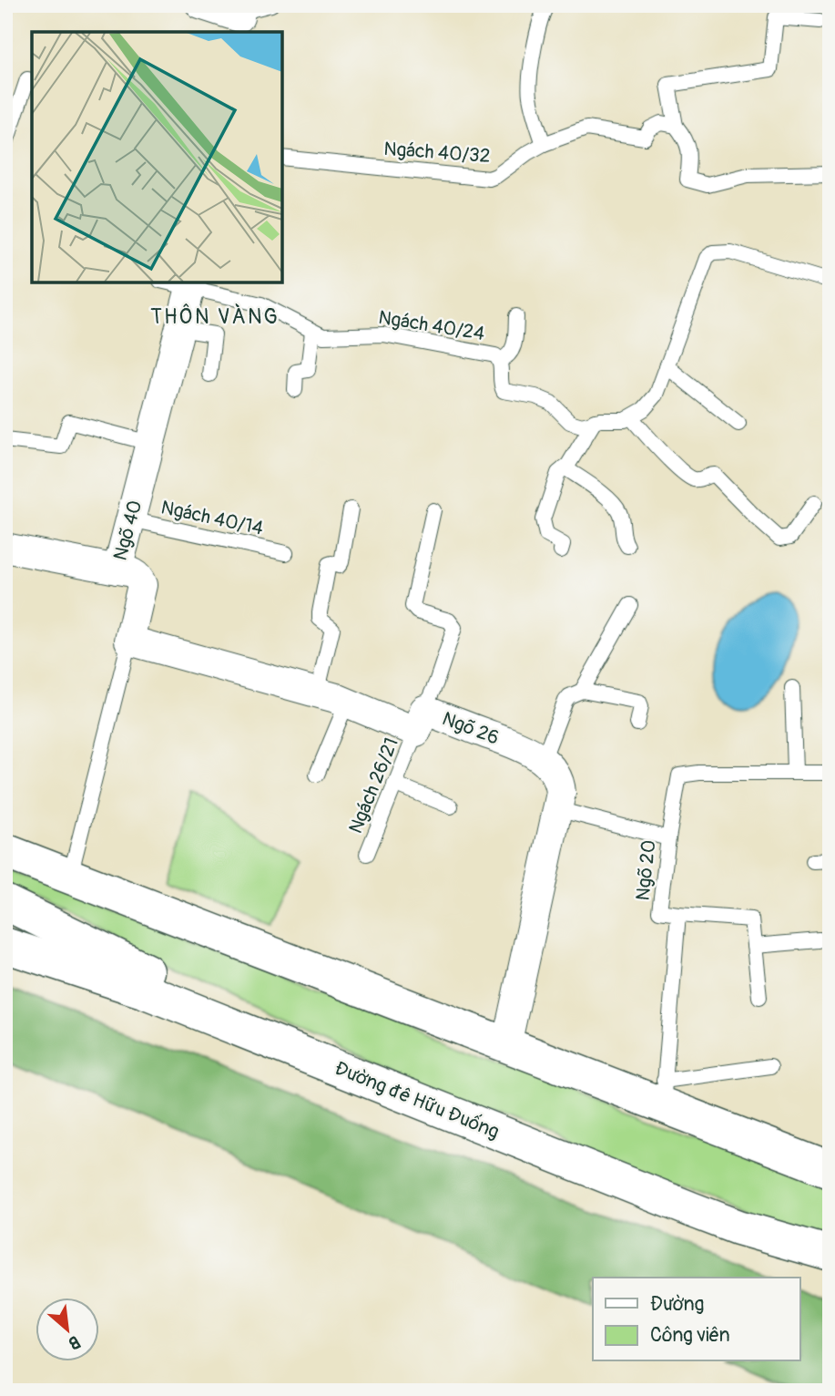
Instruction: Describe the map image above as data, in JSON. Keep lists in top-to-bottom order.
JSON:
{
  "streets": {
    "main road": ["Đường đê Hữu Đuống"],
    "street": ["Ngõ 40", "Ngõ 26"],
    "lane": [
      "Ngách 40/32",
      "Ngách 40/24",
      "Ngách 40/14",
      "Ngách 26/21",
      "Ngõ 20"
    ]
  },
  "crossings": [
    ["Ngách 40/24", "Ngõ 40"],
    ["Ngách 40/14", "Ngõ 40"],
    ["Ngõ 40", "Ngõ 26"],
    ["Ngõ 26", "Ngách 26/21"]
  ],
  "districts": ["THÔN VÀNG"],
  "legend": ["Đường", "Công viên"],
  "north": "bottom right"
}
